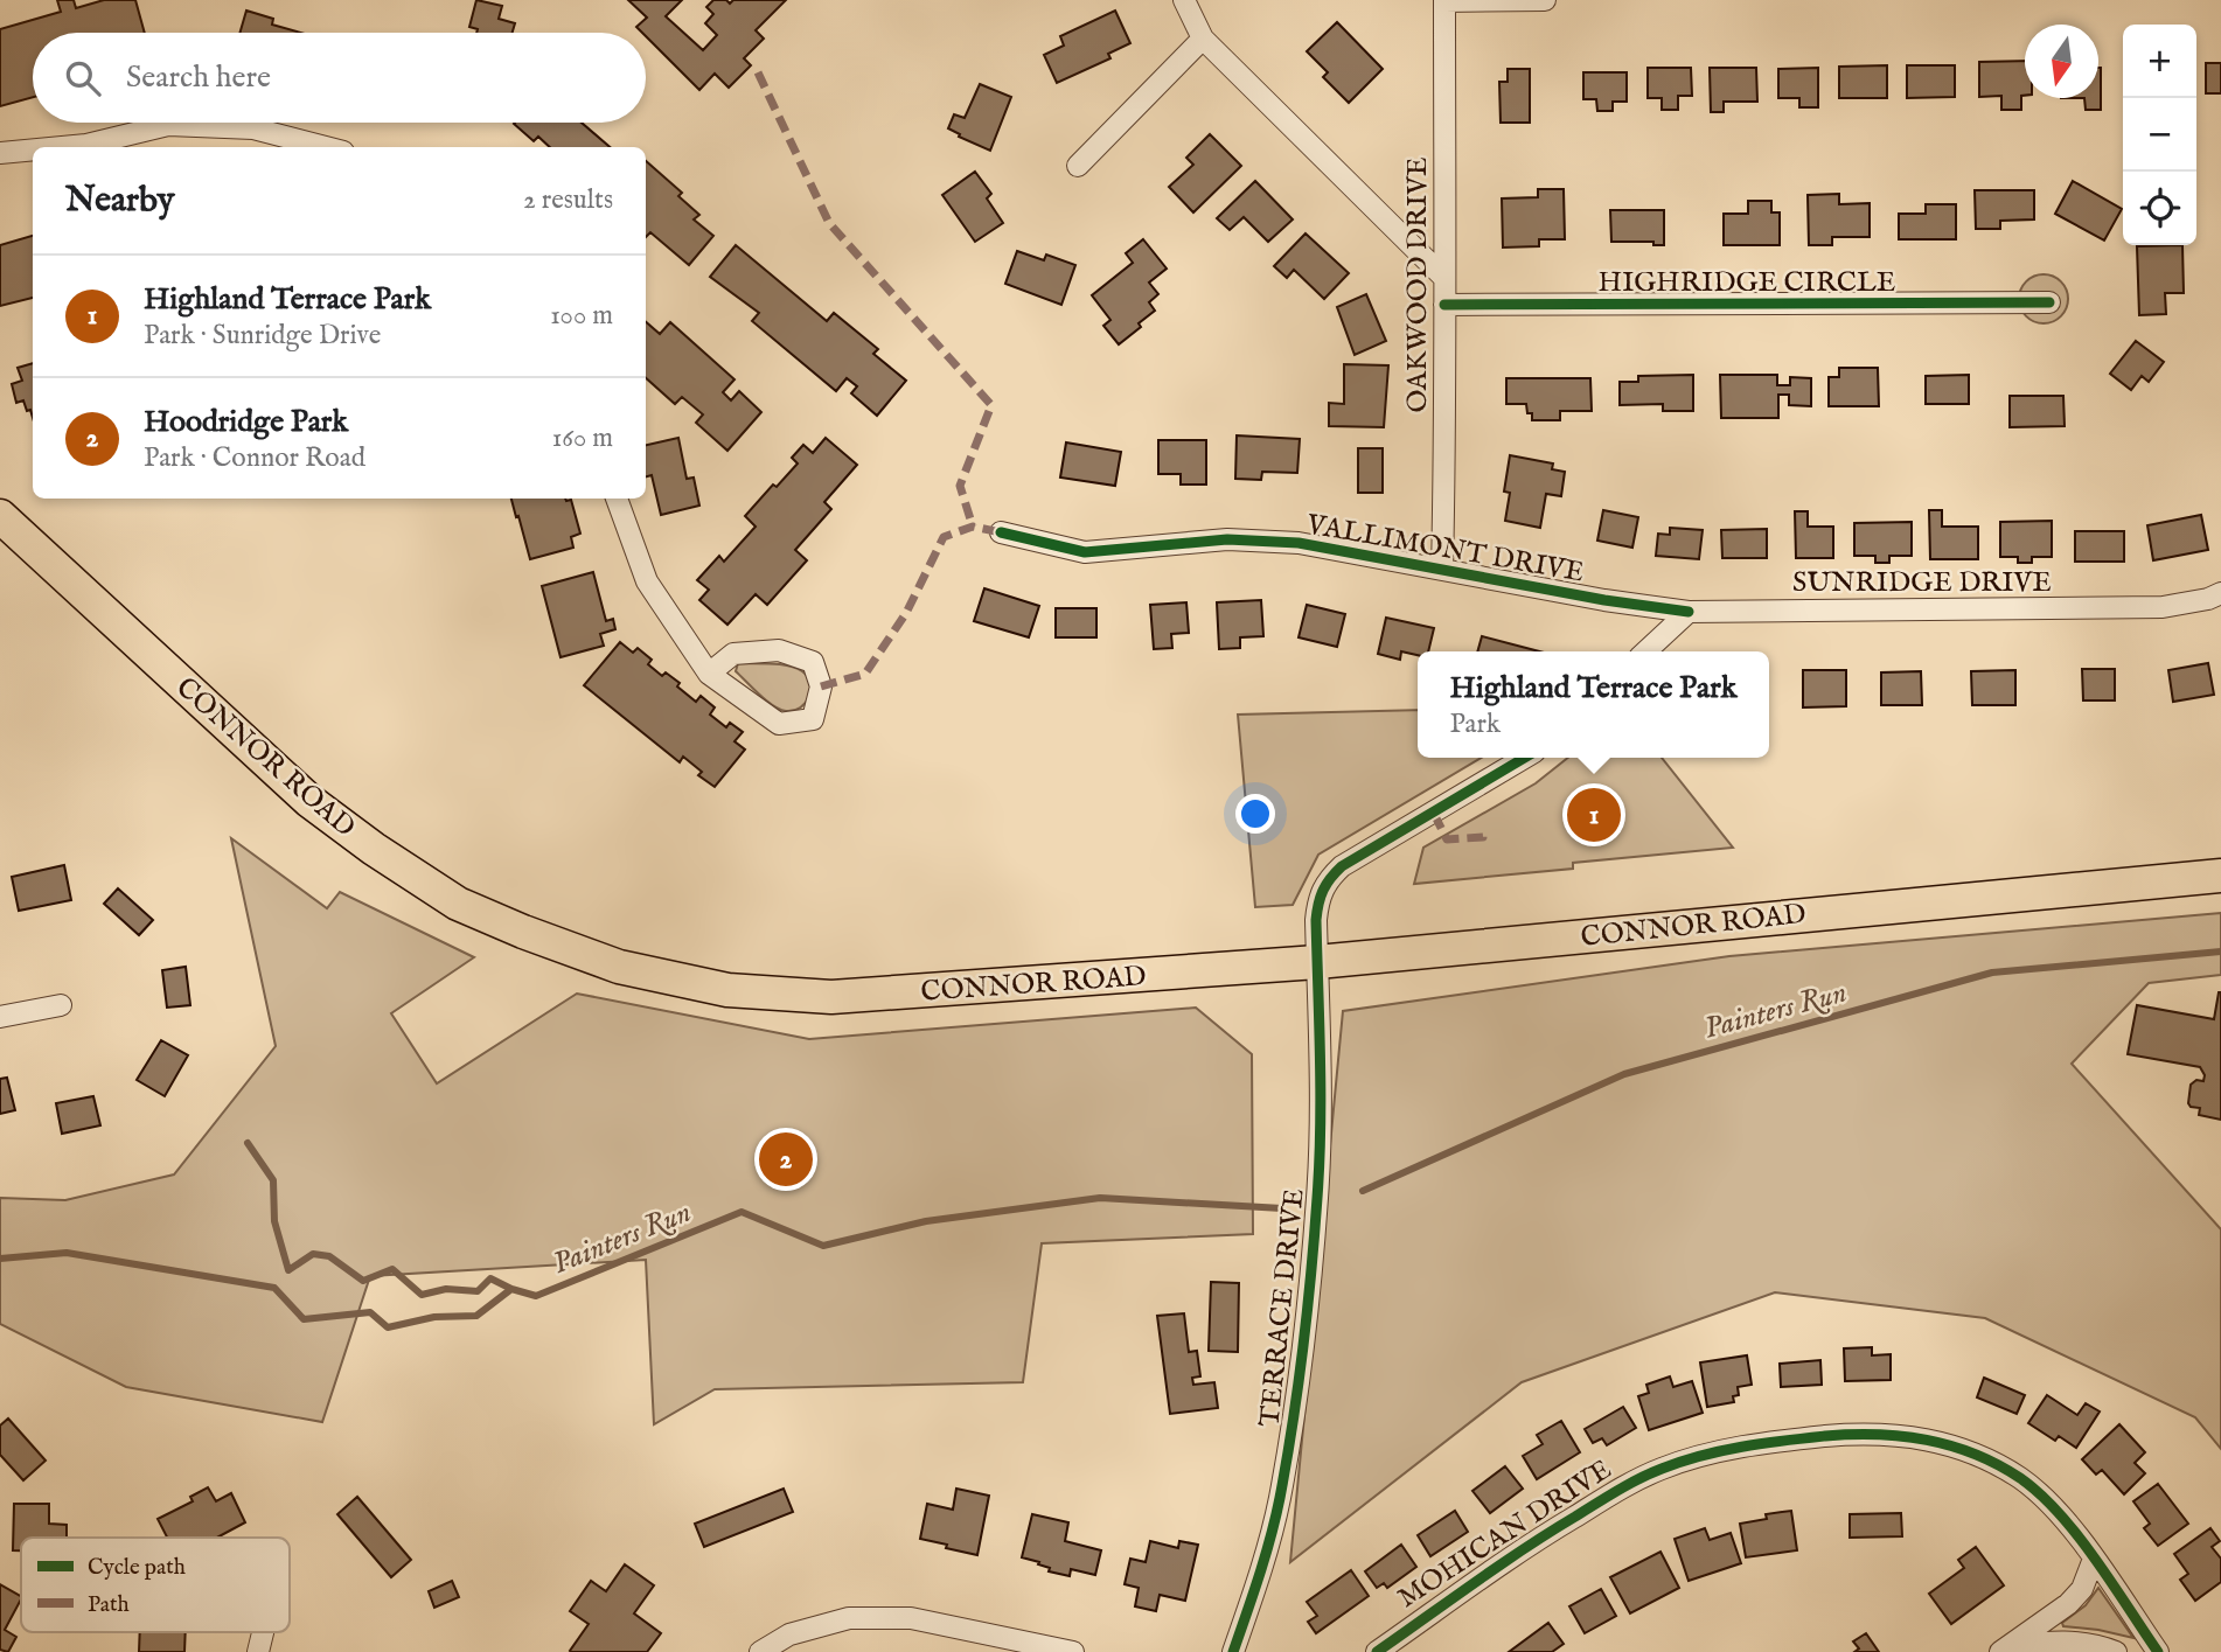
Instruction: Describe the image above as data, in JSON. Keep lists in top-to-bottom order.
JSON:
{
  "streets": {
    "main road": ["CONNOR ROAD"],
    "street": [
      "HIGHRIDGE CIRCLE",
      "OAKWOOD DRIVE",
      "VALLIMONT DRIVE",
      "SUNRIDGE DRIVE",
      "TERRACE DRIVE",
      "MOHICAN DRIVE"
    ]
  },
  "crossings": [
    ["HIGHRIDGE CIRCLE", "OAKWOOD DRIVE"],
    ["OAKWOOD DRIVE", "VALLIMONT DRIVE"],
    ["VALLIMONT DRIVE", "SUNRIDGE DRIVE"],
    ["CONNOR ROAD", "TERRACE DRIVE"]
  ],
  "water": ["Painters Run"],
  "legend": ["Cycle path", "Path"],
  "north": "bottom",
  "page": {
    "map_buttons": ["+", "−"],
    "search": "Search here",
    "heading": ["Nearby", "2 results"],
    "list": [
      {
        "mark": "1",
        "name": "Highland Terrace Park",
        "note": "Park · Sunridge Drive",
        "value": "100 m"
      },
      {
        "mark": "2",
        "name": "Hoodridge Park",
        "note": "Park · Connor Road",
        "value": "160 m"
      }
    ],
    "popup": ["Highland Terrace Park", "Park"],
    "pins": ["1", "2"]
  }
}
